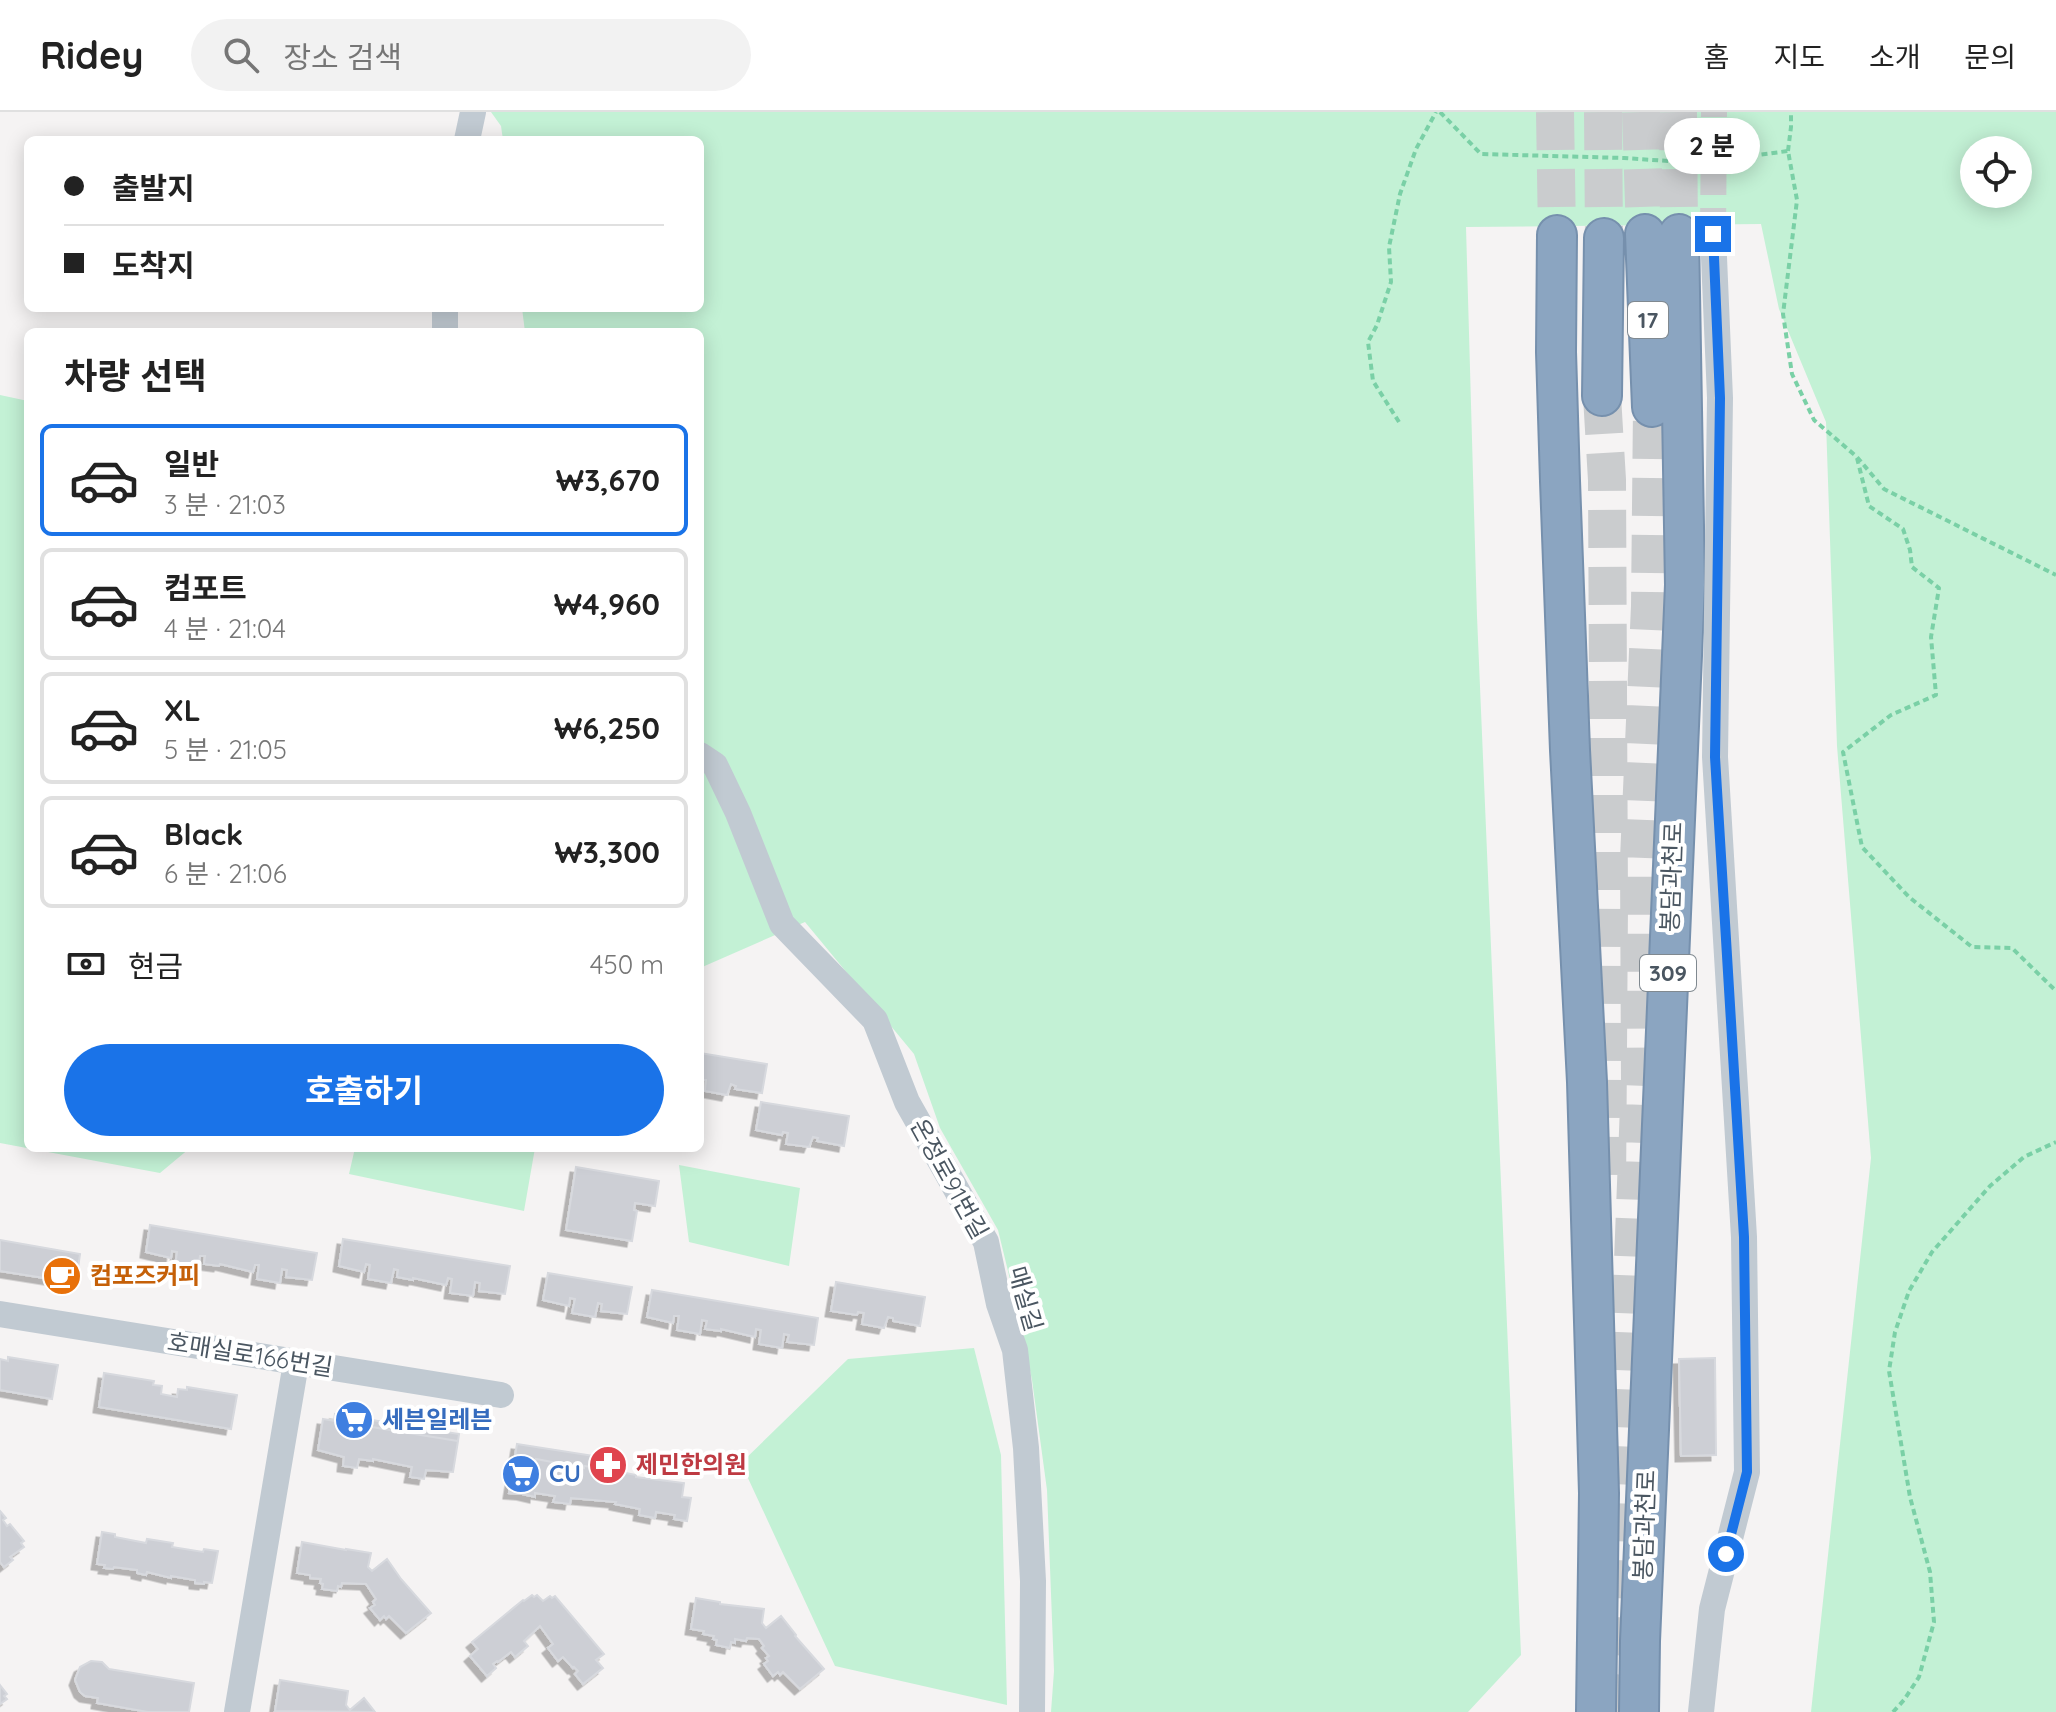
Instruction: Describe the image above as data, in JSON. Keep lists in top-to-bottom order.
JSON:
{
  "streets": {
    "highway": ["17", "봉담과천로", "309"],
    "street": ["온정로91번길", "호매실로166번길"]
  },
  "crossings": [
    ["17", "봉담과천로"]
  ],
  "places": {
    "cafe": ["컴포즈커피"],
    "supermarket": ["세븐일레븐", "CU"],
    "pharmacy": ["제민한의원"]
  },
  "page": {
    "header": "Ridey",
    "search": "장소 검색",
    "nav": [
      "홈",
      "지도",
      "소개",
      "문의"
    ],
    "bubble": "2 분",
    "banner": ["출발지", "도착지"],
    "heading": "차량 선택",
    "list": [
      {
        "name": "일반",
        "note": "3 분 · 21:03",
        "value": "₩3,670"
      },
      {
        "name": "컴포트",
        "note": "4 분 · 21:04",
        "value": "₩4,960"
      },
      {
        "name": "XL",
        "note": "5 분 · 21:05",
        "value": "₩6,250"
      },
      {
        "name": "Black",
        "note": "6 분 · 21:06",
        "value": "₩3,300"
      }
    ],
    "pay": ["현금", "450 m"],
    "buttons": "호출하기"
  }
}
